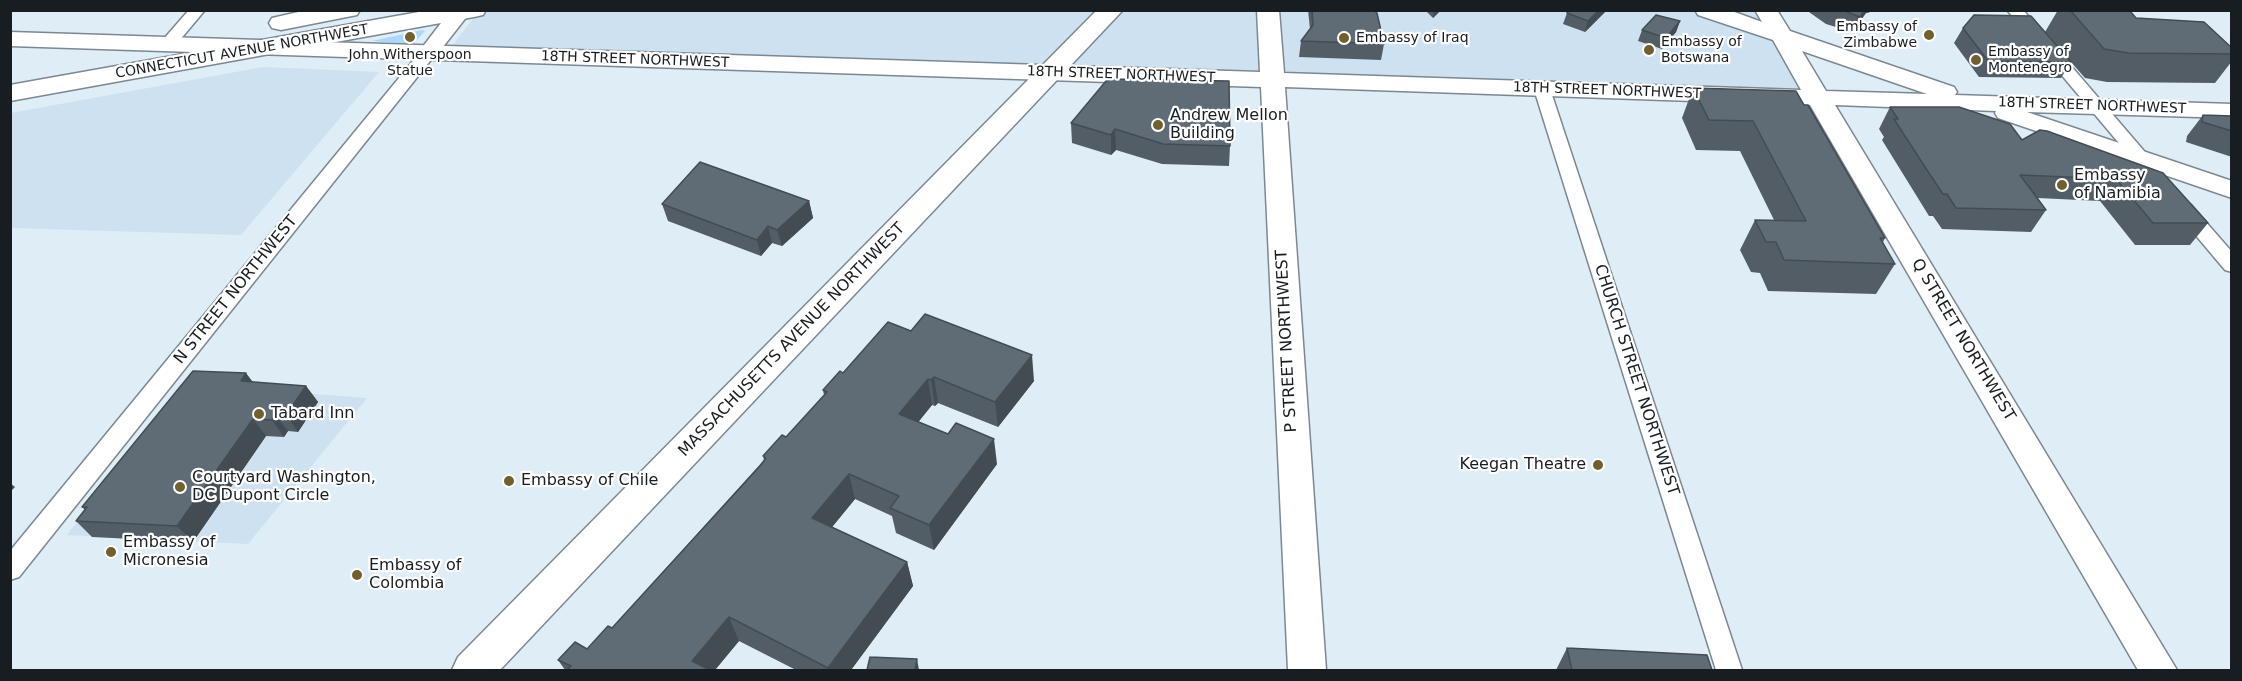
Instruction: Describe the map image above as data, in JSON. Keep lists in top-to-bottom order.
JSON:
{
  "streets": {
    "main road": [
      "CONNECTICUT AVENUE NORTHWEST",
      "18TH STREET NORTHWEST",
      "MASSACHUSETTS AVENUE NORTHWEST",
      "Q STREET NORTHWEST",
      "P STREET NORTHWEST"
    ],
    "street": ["N STREET NORTHWEST", "CHURCH STREET NORTHWEST"]
  },
  "crossings": [
    ["CONNECTICUT AVENUE NORTHWEST", "18TH STREET NORTHWEST"],
    ["CONNECTICUT AVENUE NORTHWEST", "N STREET NORTHWEST"],
    ["18TH STREET NORTHWEST", "N STREET NORTHWEST"],
    ["18TH STREET NORTHWEST", "MASSACHUSETTS AVENUE NORTHWEST"],
    ["18TH STREET NORTHWEST", "Q STREET NORTHWEST"],
    ["18TH STREET NORTHWEST", "P STREET NORTHWEST"],
    ["18TH STREET NORTHWEST", "CHURCH STREET NORTHWEST"]
  ],
  "places": [
    "Embassy of Zimbabwe",
    "John Witherspoon Statue",
    "Embassy of Iraq",
    "Embassy of Botswana",
    "Embassy of Montenegro",
    "Andrew Mellon Building",
    "Embassy of Namibia",
    "Tabard Inn",
    "Keegan Theatre",
    "Embassy of Chile",
    "Courtyard Washington, DC Dupont Circle",
    "Embassy of Micronesia",
    "Embassy of Colombia"
  ]
}
